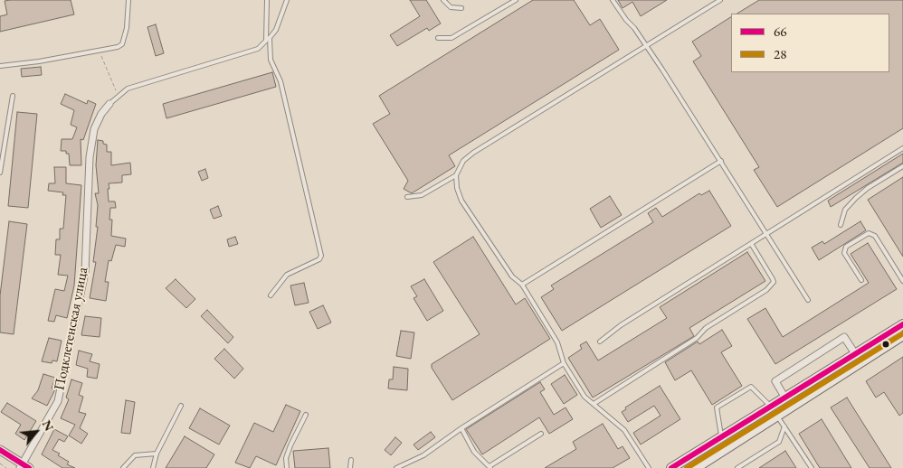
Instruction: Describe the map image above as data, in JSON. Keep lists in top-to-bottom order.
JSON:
{
  "streets": {
    "street": ["Подклетенская улица"]
  },
  "lines": ["transit line 66", "transit line 28"],
  "legend": ["66", "28"],
  "north": "top right"
}
